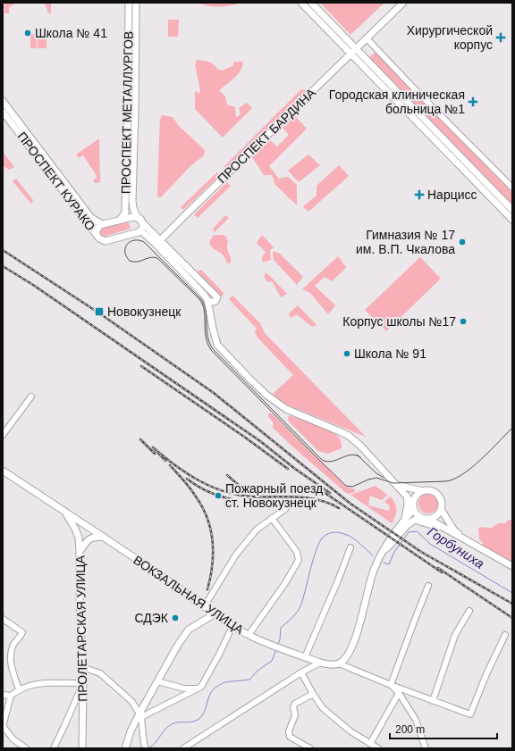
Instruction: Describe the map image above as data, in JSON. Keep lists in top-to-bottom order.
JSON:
{
  "streets": {
    "main road": [
      "ПРОСПЕКТ МЕТАЛЛУРГОВ",
      "ПРОСПЕКТ БАРДИНА",
      "ПРОСПЕКТ КУРАКО",
      "ВОКЗАЛЬНАЯ УЛИЦА",
      "ПРОЛЕТАРСКАЯ УЛИЦА"
    ]
  },
  "crossings": [
    ["ВОКЗАЛЬНАЯ УЛИЦА", "ПРОЛЕТАРСКАЯ УЛИЦА"]
  ],
  "water": ["Горбуниха"],
  "places": {
    "other": [
      "Школа № 41",
      "Гимназия № 17 им. В.П. Чкалова",
      "Корпус школы №17",
      "Школа № 91",
      "Пожарный поезд ст. Новокузнецк",
      "СДЭК"
    ],
    "health": ["Хирургической корпус", "Городская клиническая больница №1", "Нарцисс"],
    "transit": ["Новокузнецк"]
  },
  "scale_bar": "200 m"
}
